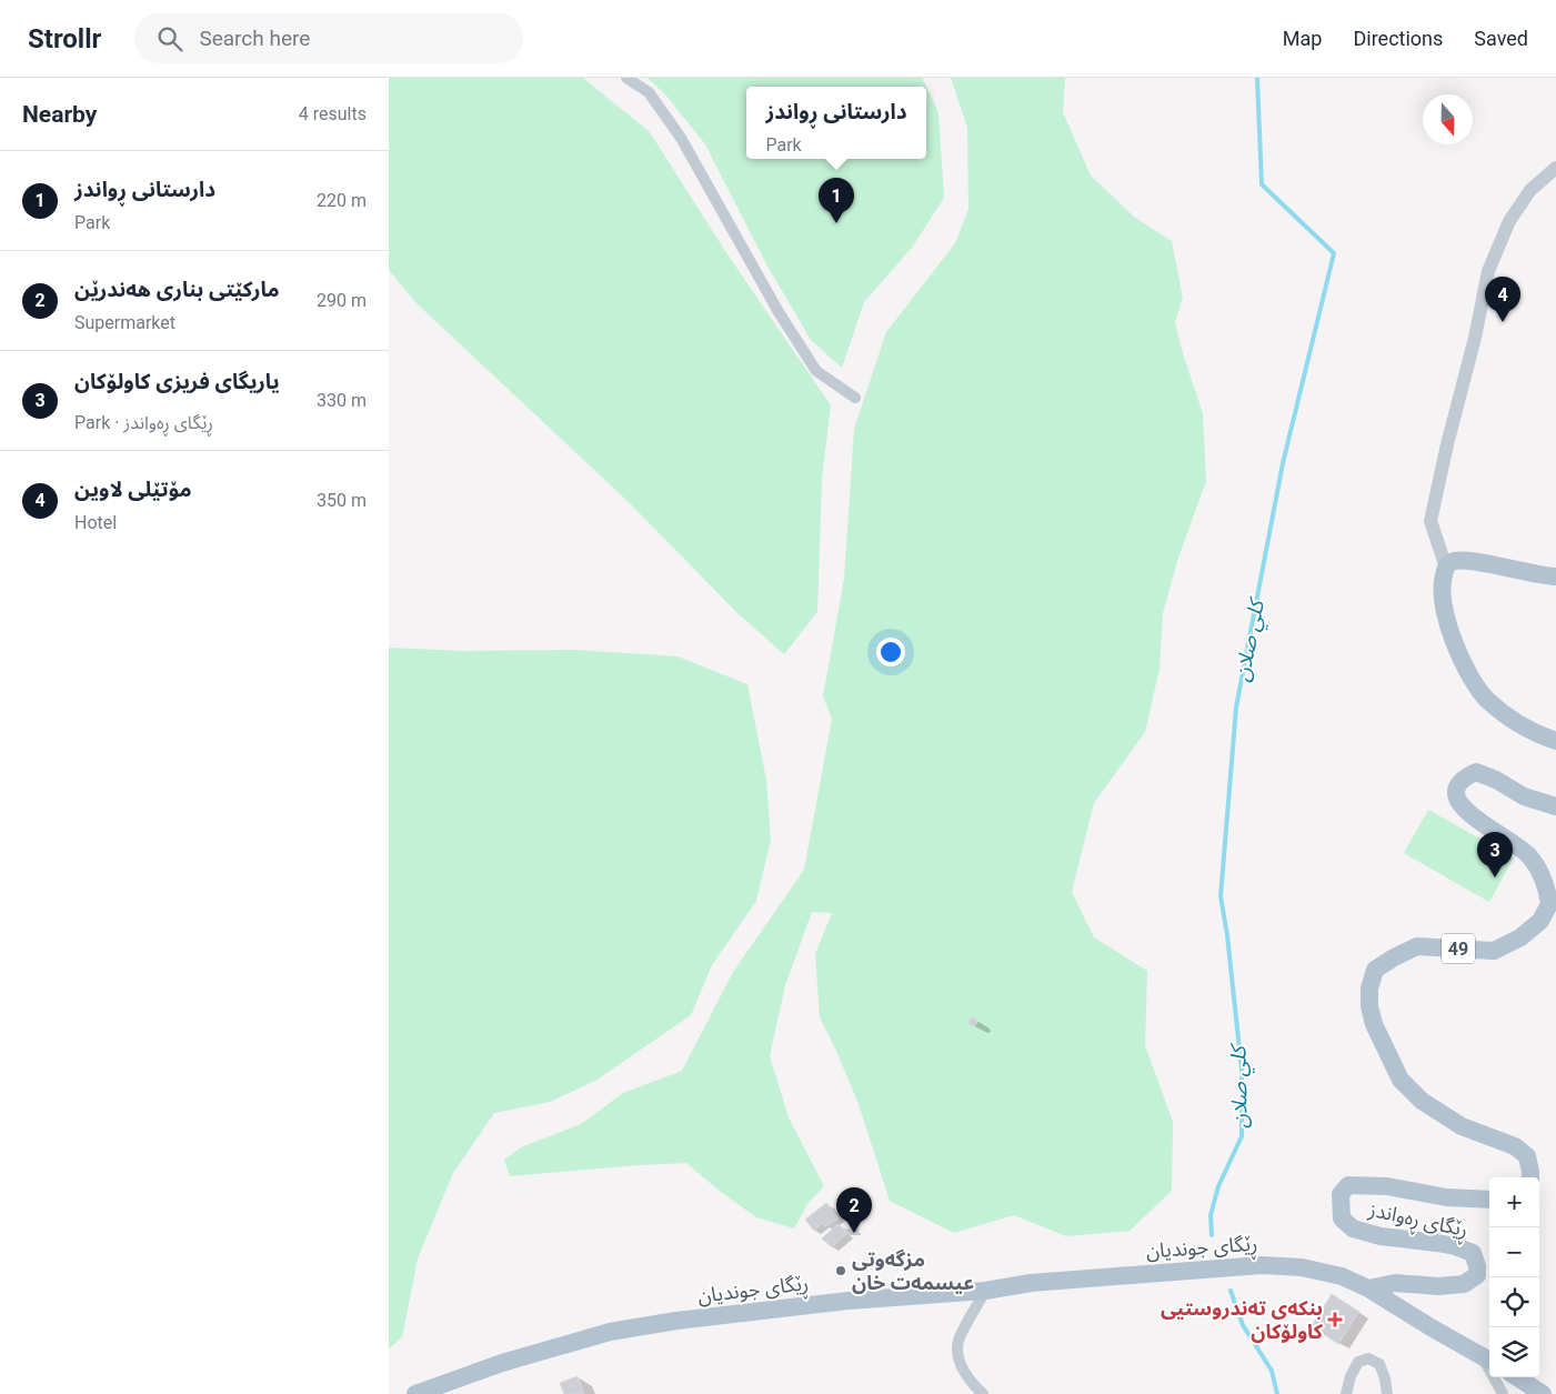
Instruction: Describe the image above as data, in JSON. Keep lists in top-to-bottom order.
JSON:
{
  "streets": {
    "main road": ["49", "ڕێگای ڕەواندز", "ڕێگای جوندیان"]
  },
  "crossings": [
    ["ڕێگای ڕەواندز", "ڕێگای جوندیان"]
  ],
  "water": ["كلي صلان"],
  "places": {
    "other": ["مزگەوتی عیسمەت خان"],
    "health": ["بنکەی تەندروستیی کاولۆکان"]
  },
  "north": "bottom",
  "page": {
    "header": "Strollr",
    "search": "Search here",
    "nav": ["Map", "Directions", "Saved"],
    "heading": ["Nearby", "4 results"],
    "popup": ["دارستانی ڕواندز", "Park"],
    "list": [
      {
        "mark": "1",
        "name": "دارستانی ڕواندز",
        "note": "Park",
        "value": "220 m"
      },
      {
        "mark": "2",
        "name": "مارکێتی بناری هەندرێن",
        "note": "Supermarket",
        "value": "290 m"
      },
      {
        "mark": "3",
        "name": "یاریگای فریزی کاولۆکان",
        "note": "Park · ڕێگای ڕەواندز",
        "value": "330 m"
      },
      {
        "mark": "4",
        "name": "مۆتێلی لاوین",
        "note": "Hotel",
        "value": "350 m"
      }
    ],
    "pins": [
      "1",
      "4",
      "3",
      "2"
    ],
    "map_buttons": ["+", "−"]
  }
}
